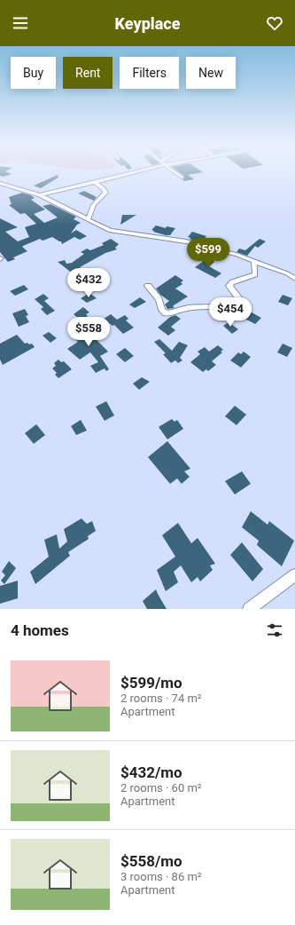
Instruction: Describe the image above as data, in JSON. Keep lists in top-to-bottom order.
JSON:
{
  "page": {
    "header": "Keyplace",
    "chip": [
      "Buy",
      "Rent",
      "Filters",
      "New"
    ],
    "price": [
      "$599",
      "$432",
      "$454",
      "$558"
    ],
    "heading": "4 homes",
    "list": [
      {
        "name": "$599/mo",
        "note": "2 rooms · 74 m² · Apartment"
      },
      {
        "name": "$432/mo",
        "note": "2 rooms · 60 m² · Apartment"
      },
      {
        "name": "$558/mo",
        "note": "3 rooms · 86 m² · Apartment"
      }
    ]
  }
}
